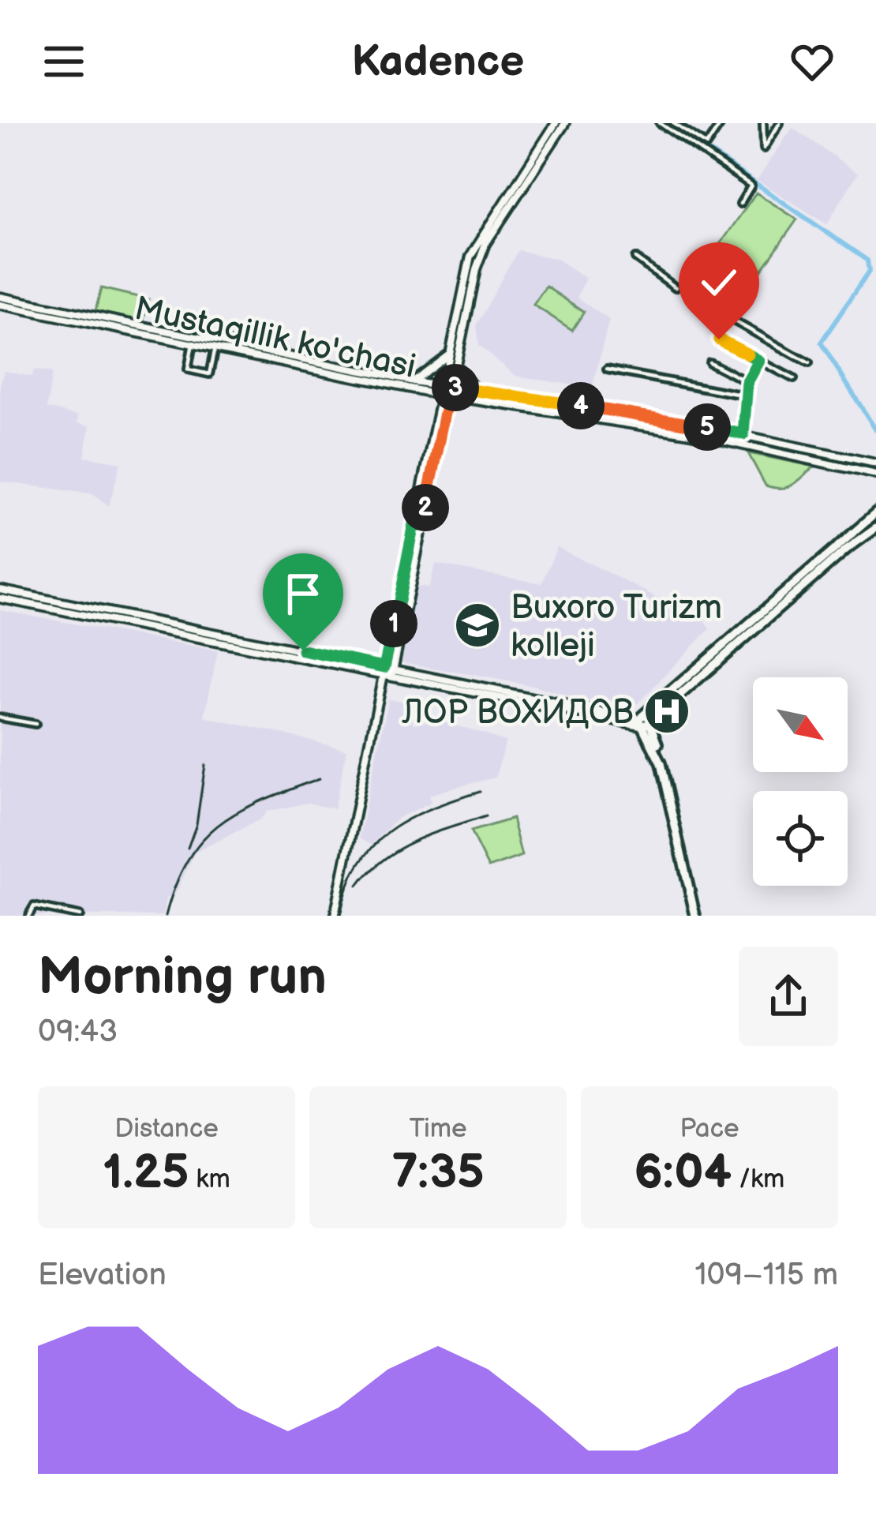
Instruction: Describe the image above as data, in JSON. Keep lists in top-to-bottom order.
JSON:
{
  "streets": {
    "main road": ["Mustaqillik ko'chasi"]
  },
  "places": {
    "school or university": ["Buxoro Turizm kolleji"],
    "hospital": ["ЛОР ВОХИДОВ"]
  },
  "north": "bottom right",
  "page": {
    "header": "Kadence",
    "pins": [
      "3",
      "4",
      "5",
      "2",
      "1"
    ],
    "heading": ["Morning run", "09:43"],
    "stats": [
      ["Distance", "1.25 km"],
      ["Time", "7:35"],
      ["Pace", "6:04 /km"]
    ],
    "chart": ["Elevation", "109–115 m"]
  }
}
